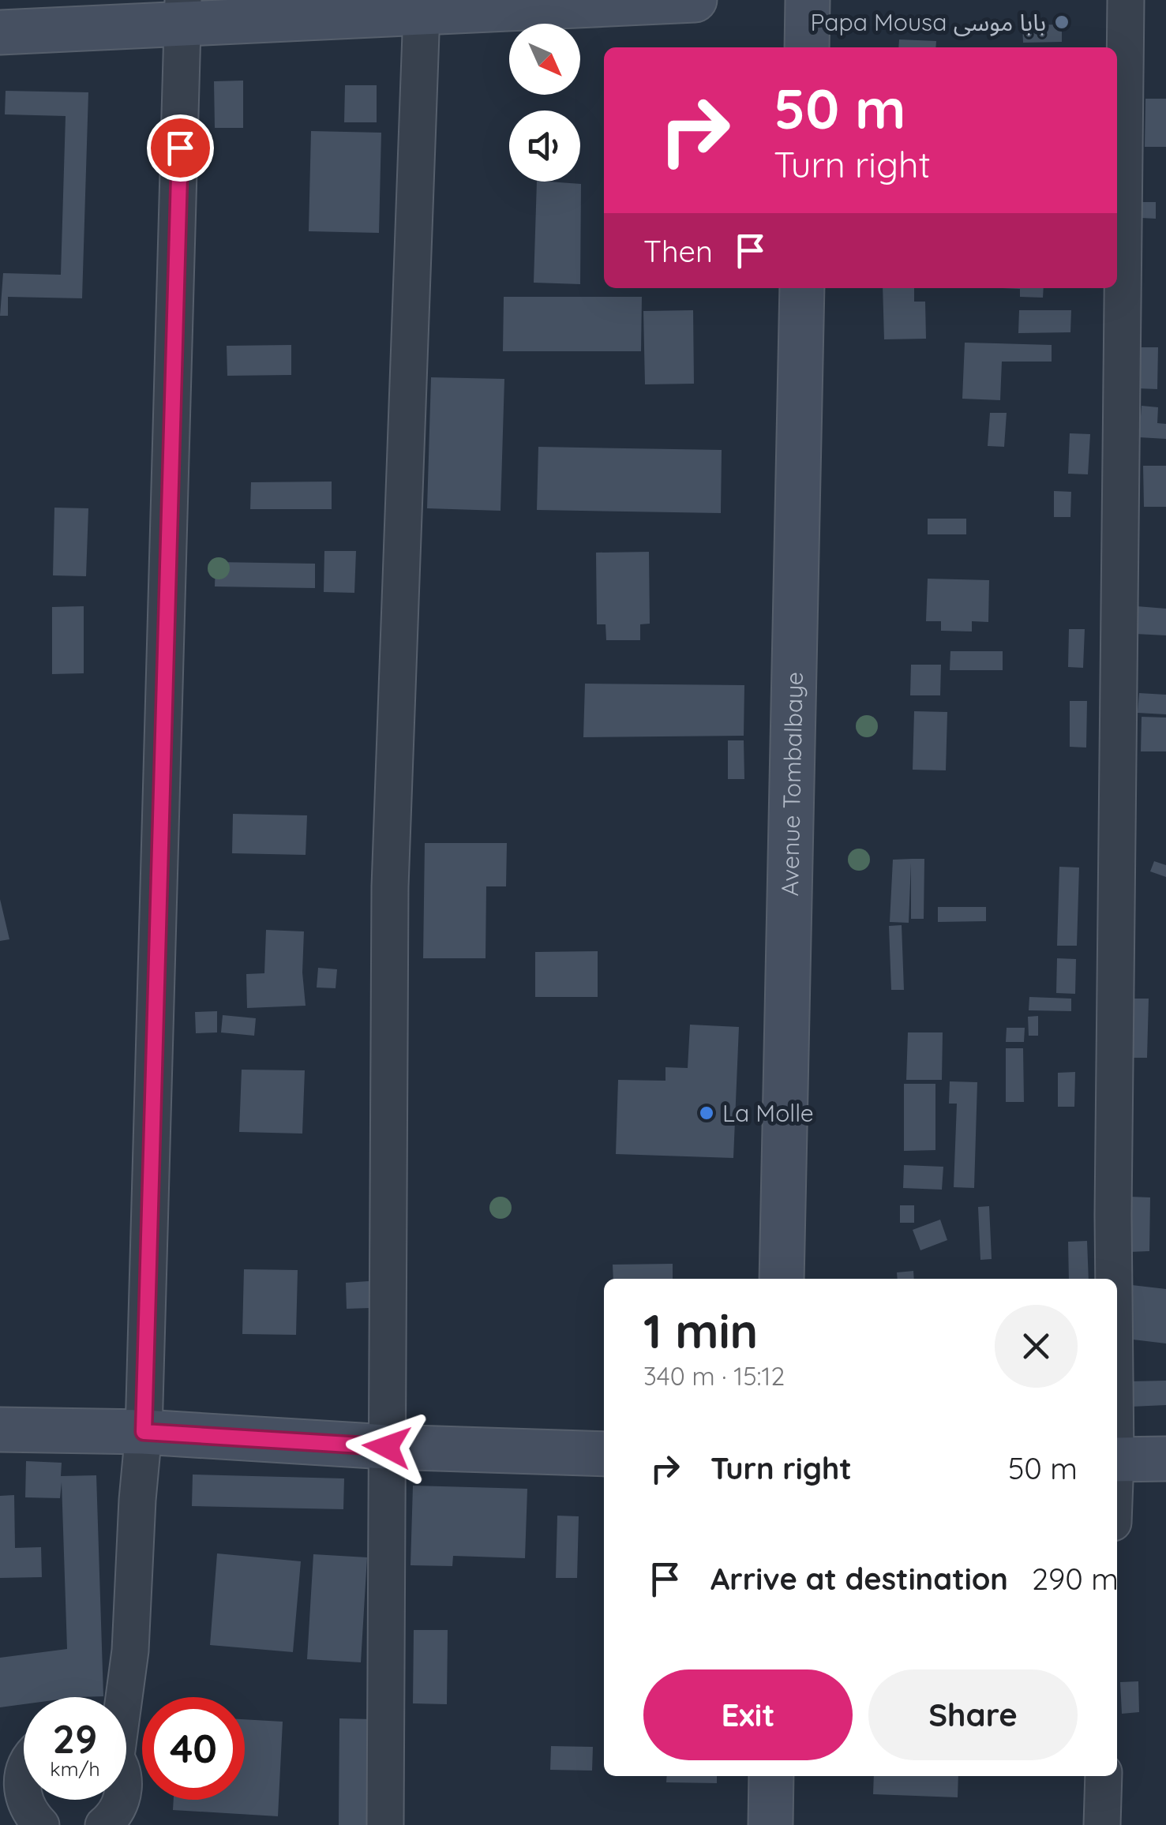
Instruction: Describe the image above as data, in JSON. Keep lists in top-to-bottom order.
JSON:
{
  "streets": {
    "street": ["Avenue Tombalbaye"]
  },
  "places": ["Papa Mousa بابا موسى", "La Molle"],
  "north": "bottom right",
  "page": {
    "turn": ["50 m", "Turn right"],
    "then": "Then",
    "heading": ["1 min", "340 m · 15:12"],
    "list": [
      {
        "name": "Turn right",
        "value": "50 m"
      },
      {
        "name": "Arrive at destination",
        "value": "290 m"
      }
    ],
    "buttons": ["Exit", "Share"],
    "speed": "29 km/h",
    "limit": "40"
  }
}
